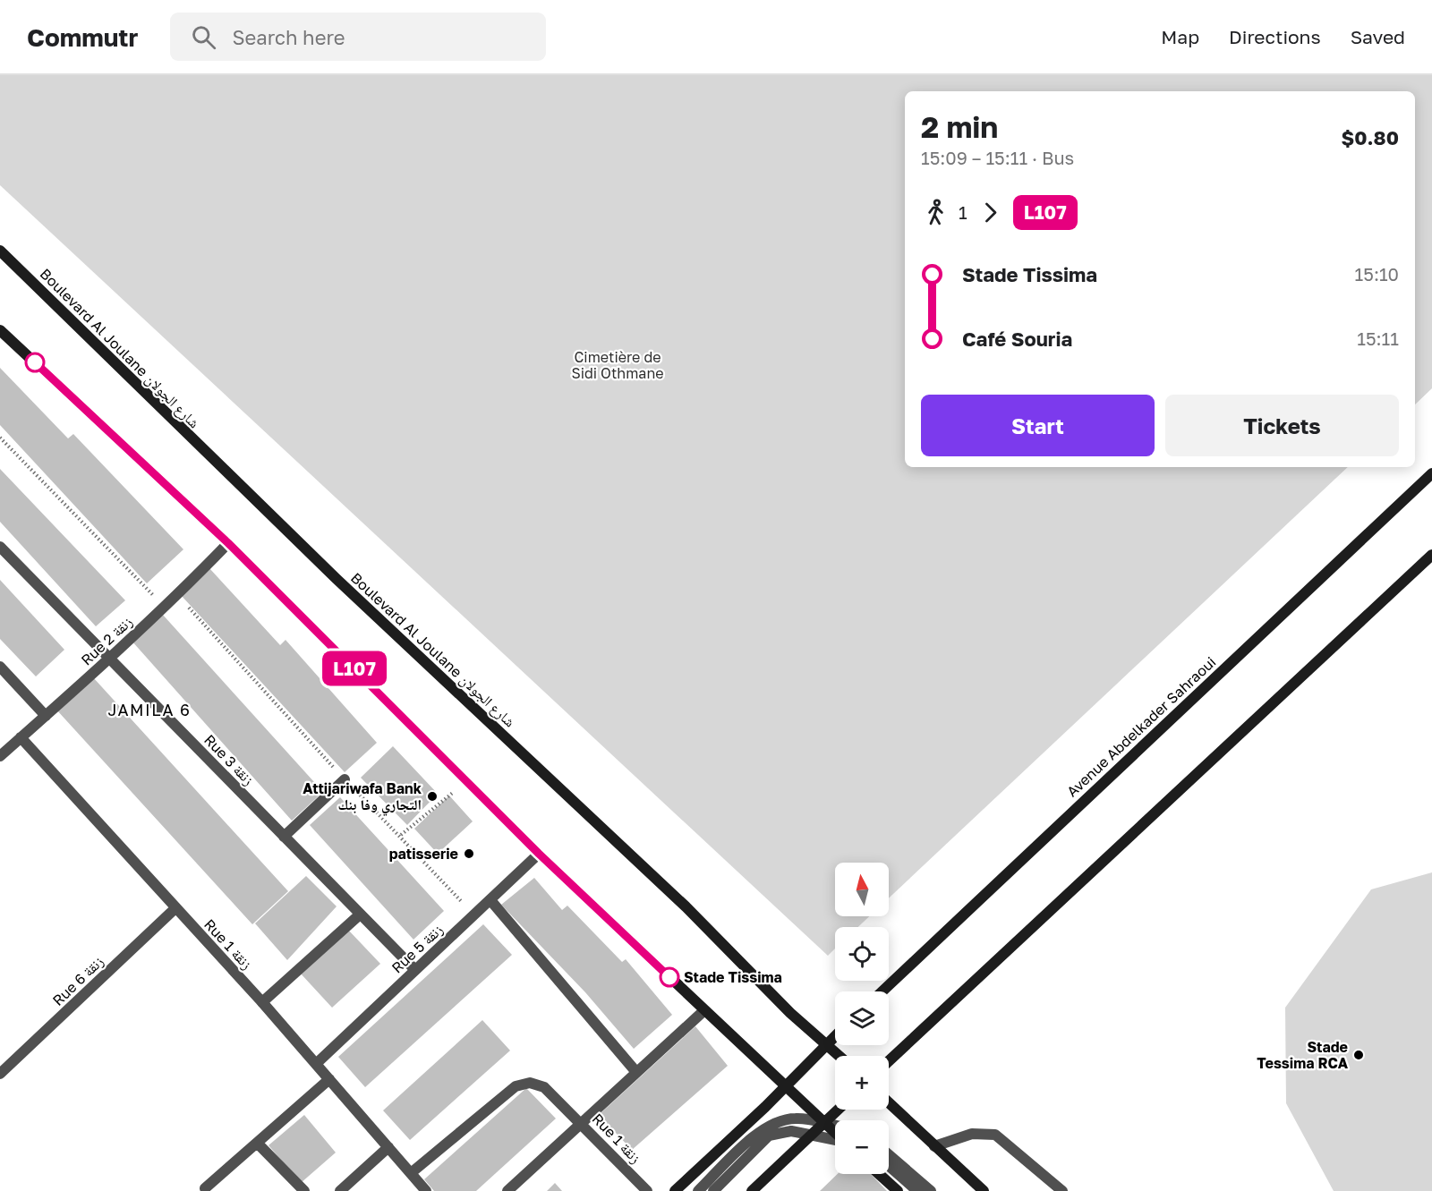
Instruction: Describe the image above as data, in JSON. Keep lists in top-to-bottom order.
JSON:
{
  "streets": {
    "main road": ["Boulevard Al Joulane شارع الجولان", "Avenue Abdelkader Sahraoui"],
    "street": [
      "Rue 2 زنقة",
      "Rue 3 زنقة",
      "Rue 1 زنقة",
      "Rue 5 زنقة",
      "Rue 6 زنقة"
    ]
  },
  "crossings": [
    ["Rue 2 زنقة", "Rue 3 زنقة"],
    ["Rue 2 زنقة", "Rue 1 زنقة"],
    ["Rue 3 زنقة", "Rue 5 زنقة"],
    ["Rue 1 زنقة", "Rue 5 زنقة"],
    ["Rue 1 زنقة", "Rue 6 زنقة"]
  ],
  "districts": ["JAMILA 6"],
  "parks": ["Cimetière de Sidi Othmane"],
  "places": [
    "Attijariwafa Bank التجاري وفا بنك",
    "patisserie",
    "Stade Tissima",
    "Stade Tessima RCA"
  ],
  "lines": ["bus line L107"],
  "north": "top",
  "page": {
    "header": "Commutr",
    "search": "Search here",
    "nav": ["Map", "Directions", "Saved"],
    "on_map": "L107",
    "heading": ["2 min", "15:09 – 15:11 · Bus", "$0.80"],
    "legs": ["1", "L107"],
    "list": [
      {
        "name": "Stade Tissima",
        "value": "15:10"
      },
      {
        "name": "Café Souria",
        "value": "15:11"
      }
    ],
    "buttons": ["Start", "Tickets"],
    "map_buttons": ["+", "−"]
  }
}
